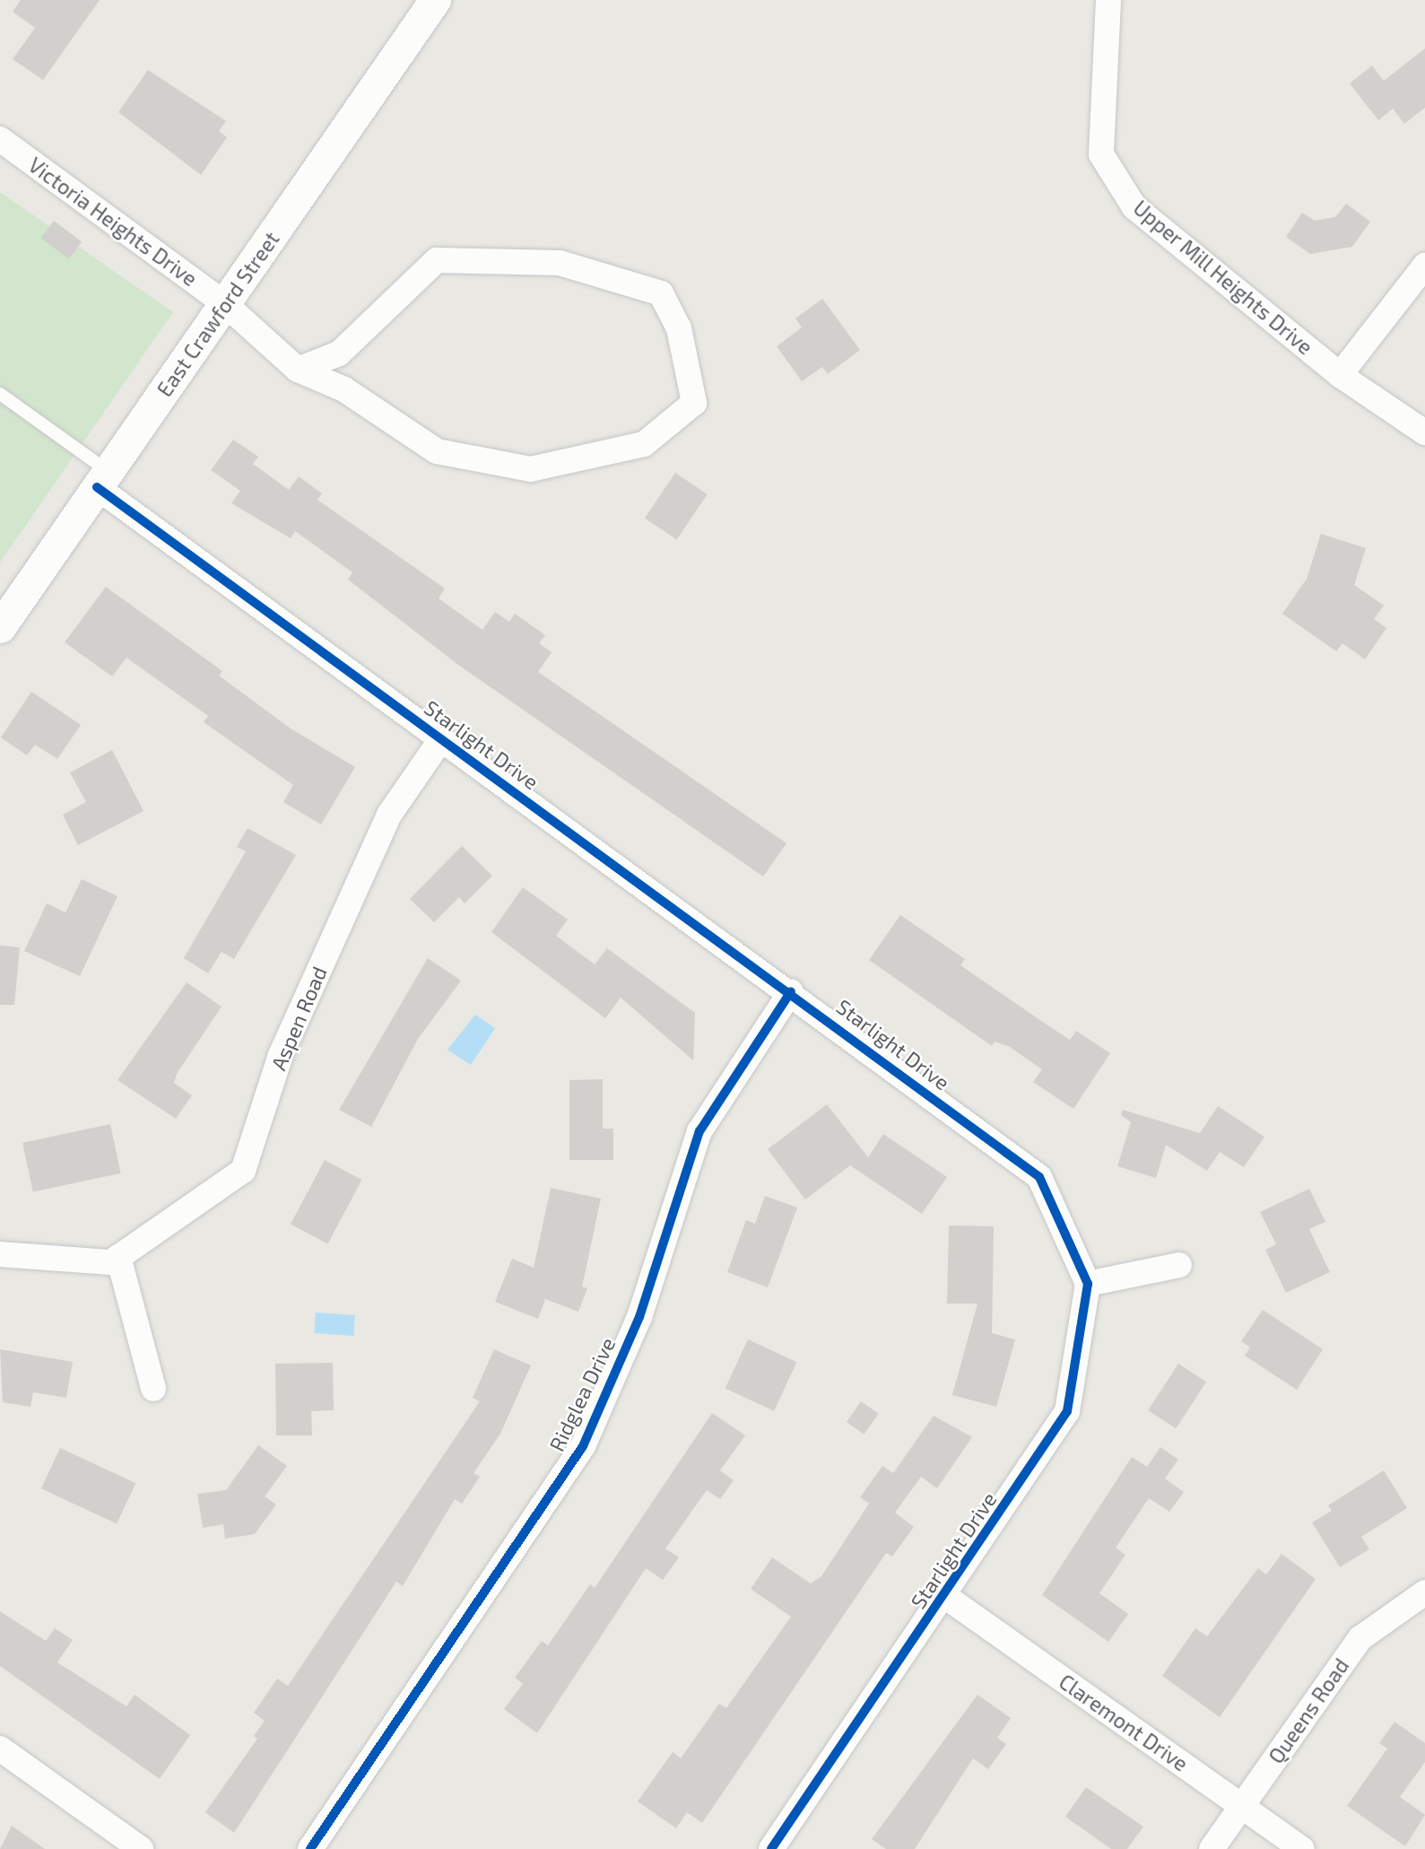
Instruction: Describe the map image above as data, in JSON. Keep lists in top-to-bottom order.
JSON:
{
  "streets": {
    "street": [
      "Victoria Heights Drive",
      "Upper Mill Heights Drive",
      "East Crawford Street",
      "Starlight Drive",
      "Aspen Road",
      "Ridglea Drive",
      "Queens Road",
      "Claremont Drive"
    ]
  },
  "crossings": [
    ["Victoria Heights Drive", "East Crawford Street"],
    ["East Crawford Street", "Starlight Drive"],
    ["Starlight Drive", "Aspen Road"],
    ["Starlight Drive", "Ridglea Drive"],
    ["Starlight Drive", "Claremont Drive"],
    ["Queens Road", "Claremont Drive"]
  ]
}
